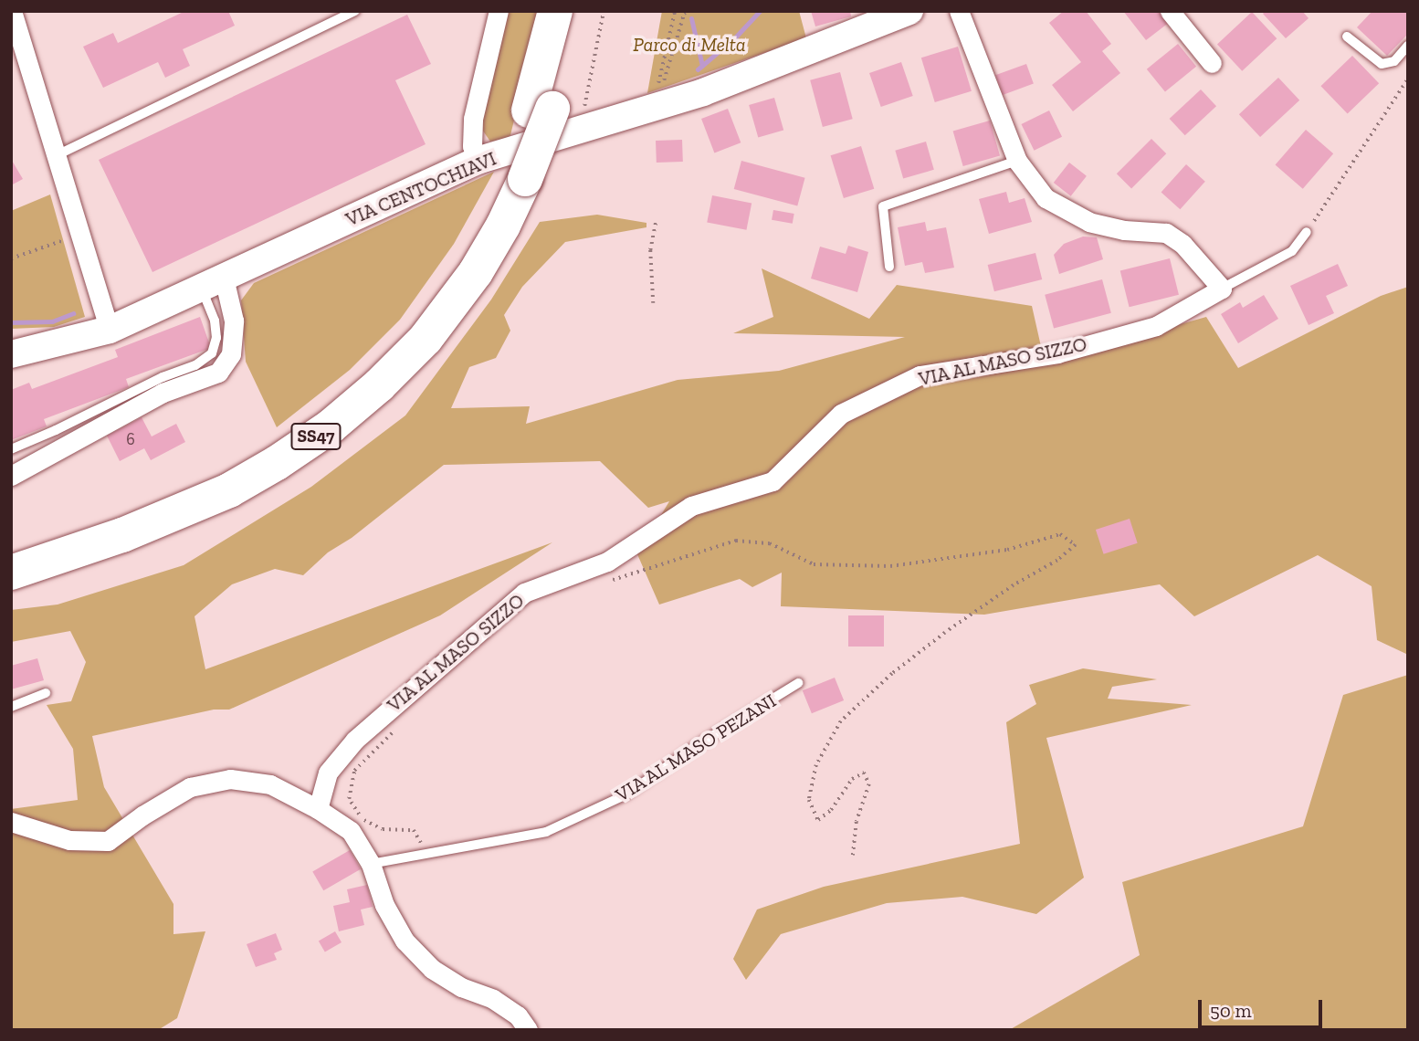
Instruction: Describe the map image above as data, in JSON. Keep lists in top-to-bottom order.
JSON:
{
  "streets": {
    "highway": ["SS47"],
    "street": ["VIA CENTOCHIAVI", "VIA AL MASO SIZZO"],
    "lane": ["VIA AL MASO PEZANI"]
  },
  "crossings": [
    ["VIA CENTOCHIAVI", "SS47"]
  ],
  "parks": ["Parco di Melta"],
  "house_numbers": ["6"],
  "scale_bar": "50 m"
}
